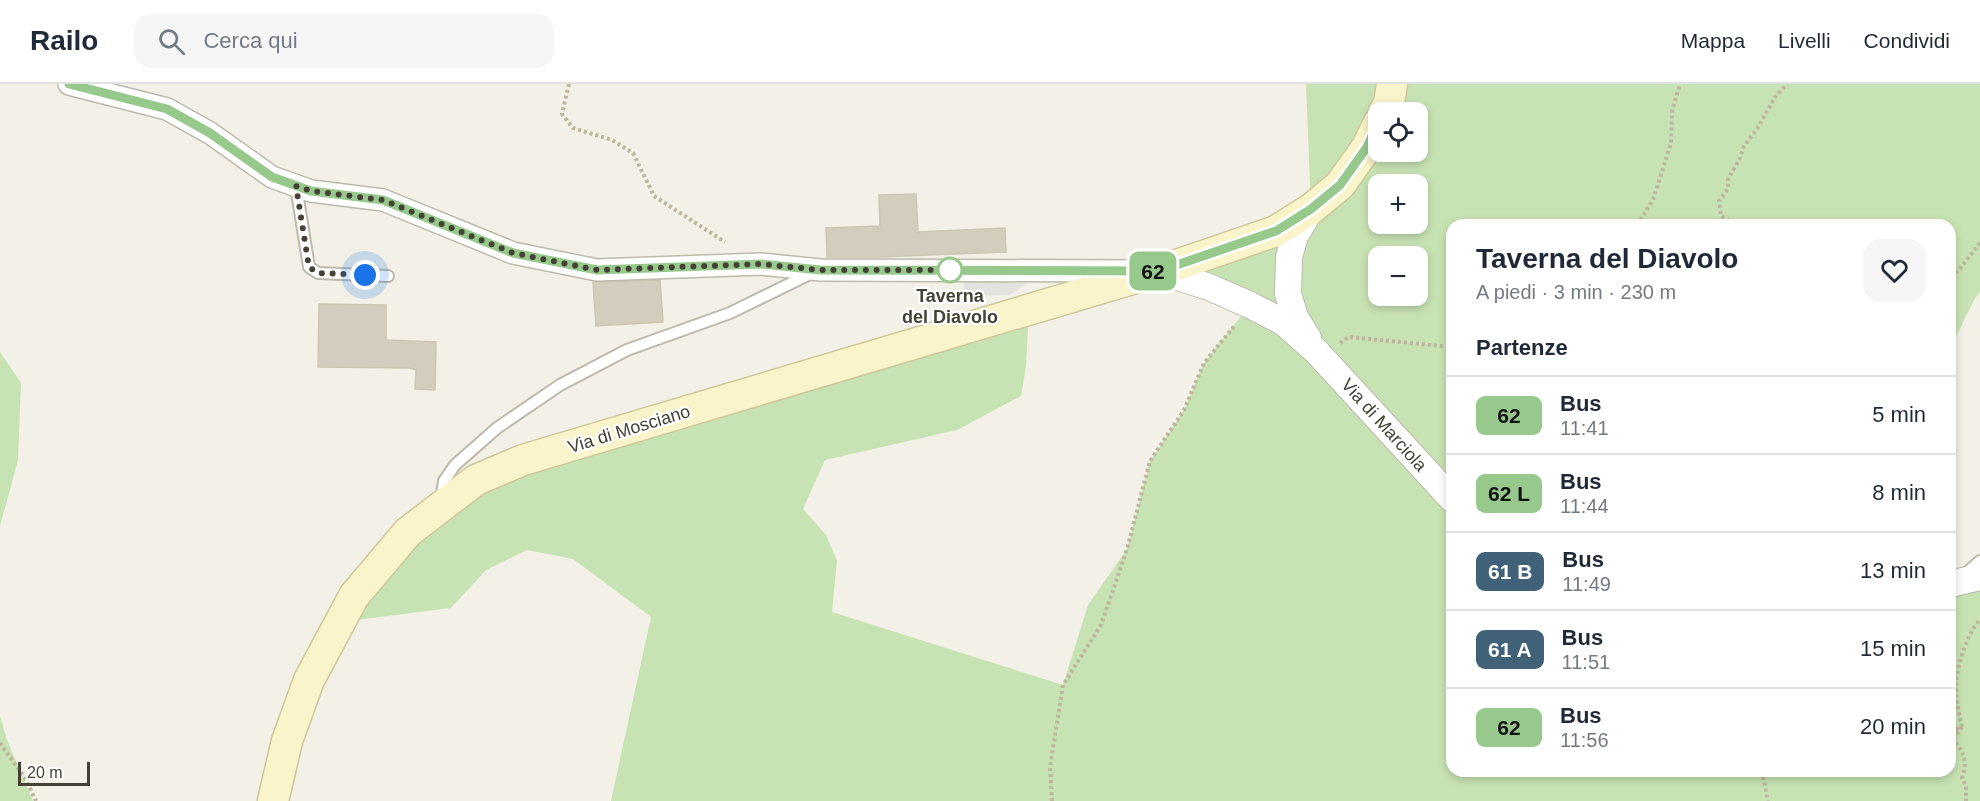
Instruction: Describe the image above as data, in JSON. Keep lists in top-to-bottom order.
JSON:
{
  "streets": {
    "main road": ["Via di Mosciano"],
    "street": ["Via di Marciola"]
  },
  "crossings": [
    ["Via di Marciola", "Via di Mosciano"]
  ],
  "places": ["Taverna del Diavolo"],
  "lines": ["bus line 62"],
  "scale_bar": "20 m",
  "page": {
    "header": "Railo",
    "search": "Cerca qui",
    "nav": ["Mappa", "Livelli", "Condividi"],
    "on_map": "62",
    "map_buttons": ["+", "−"],
    "heading": [
      ["Taverna del Diavolo", "A piedi · 3 min · 230 m"],
      "Partenze"
    ],
    "list": [
      {
        "mark": "62",
        "name": "Bus",
        "note": "11:41",
        "value": "5 min"
      },
      {
        "mark": "62 L",
        "name": "Bus",
        "note": "11:44",
        "value": "8 min"
      },
      {
        "mark": "61 B",
        "name": "Bus",
        "note": "11:49",
        "value": "13 min"
      },
      {
        "mark": "61 A",
        "name": "Bus",
        "note": "11:51",
        "value": "15 min"
      },
      {
        "mark": "62",
        "name": "Bus",
        "note": "11:56",
        "value": "20 min"
      }
    ],
    "scale": "20 m"
  }
}
